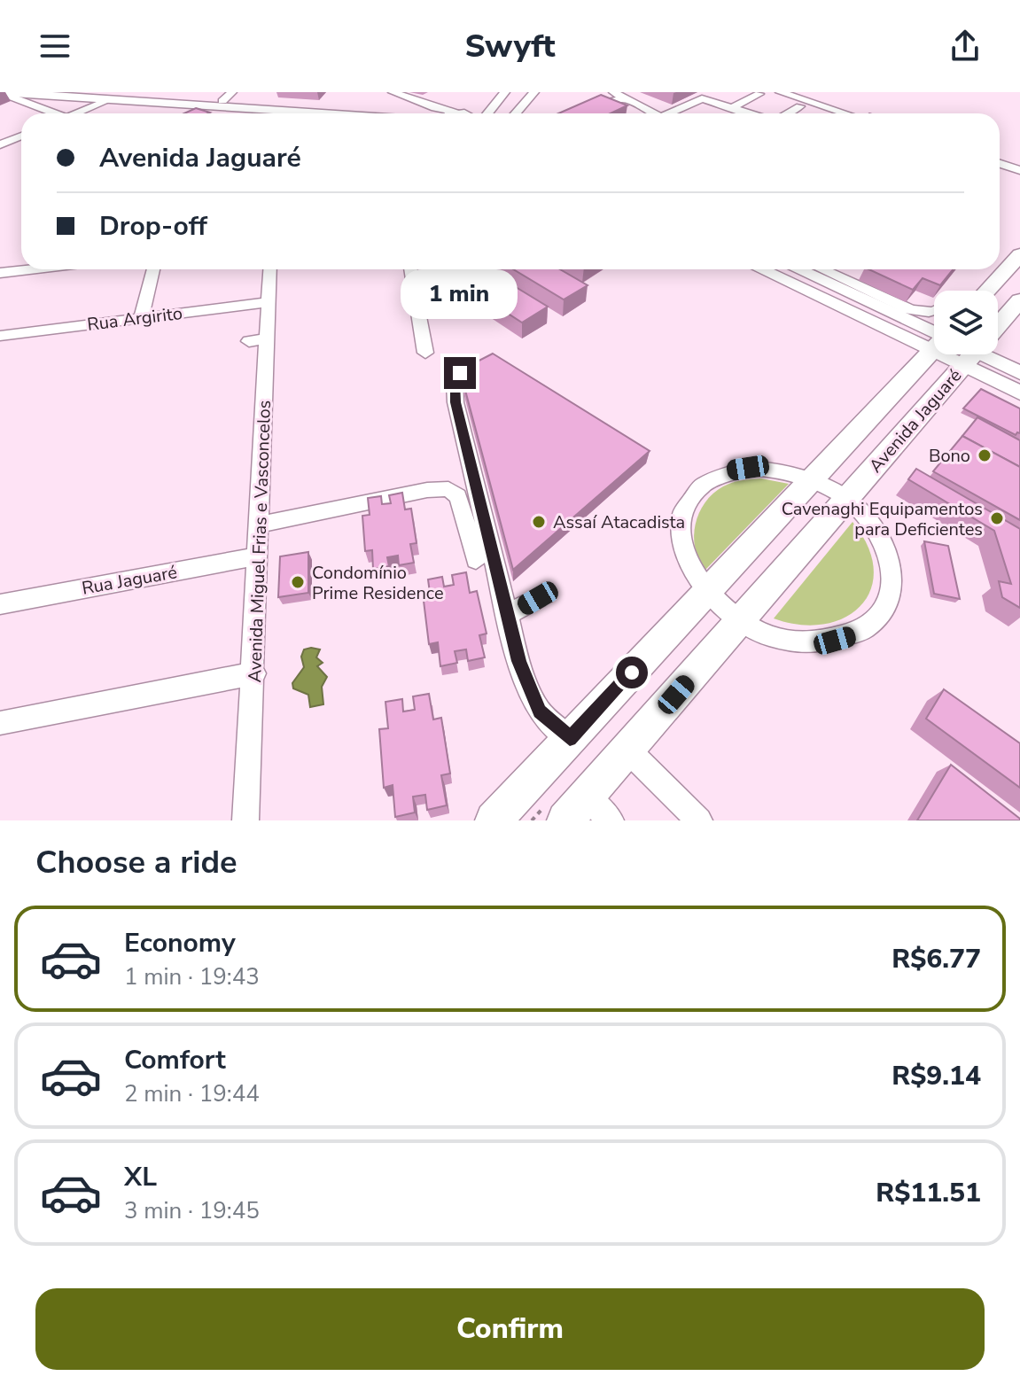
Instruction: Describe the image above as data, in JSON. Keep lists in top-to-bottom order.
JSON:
{
  "streets": {
    "highway": ["Avenida Jaguaré"],
    "street": ["Rua Argirito", "Avenida Miguel Frias e Vasconcelos", "Rua Jaguaré"]
  },
  "crossings": [
    ["Rua Argirito", "Avenida Miguel Frias e Vasconcelos"],
    ["Avenida Miguel Frias e Vasconcelos", "Rua Jaguaré"]
  ],
  "places": [
    "Bono",
    "Cavenaghi Equipamentos para Deficientes",
    "Assaí Atacadista",
    "Condomínio Prime Residence"
  ],
  "page": {
    "header": "Swyft",
    "banner": ["Avenida Jaguaré", "Drop-off"],
    "bubble": "1 min",
    "heading": "Choose a ride",
    "list": [
      {
        "name": "Economy",
        "note": "1 min · 19:43",
        "value": "R$6.77"
      },
      {
        "name": "Comfort",
        "note": "2 min · 19:44",
        "value": "R$9.14"
      },
      {
        "name": "XL",
        "note": "3 min · 19:45",
        "value": "R$11.51"
      }
    ],
    "buttons": "Confirm"
  }
}
